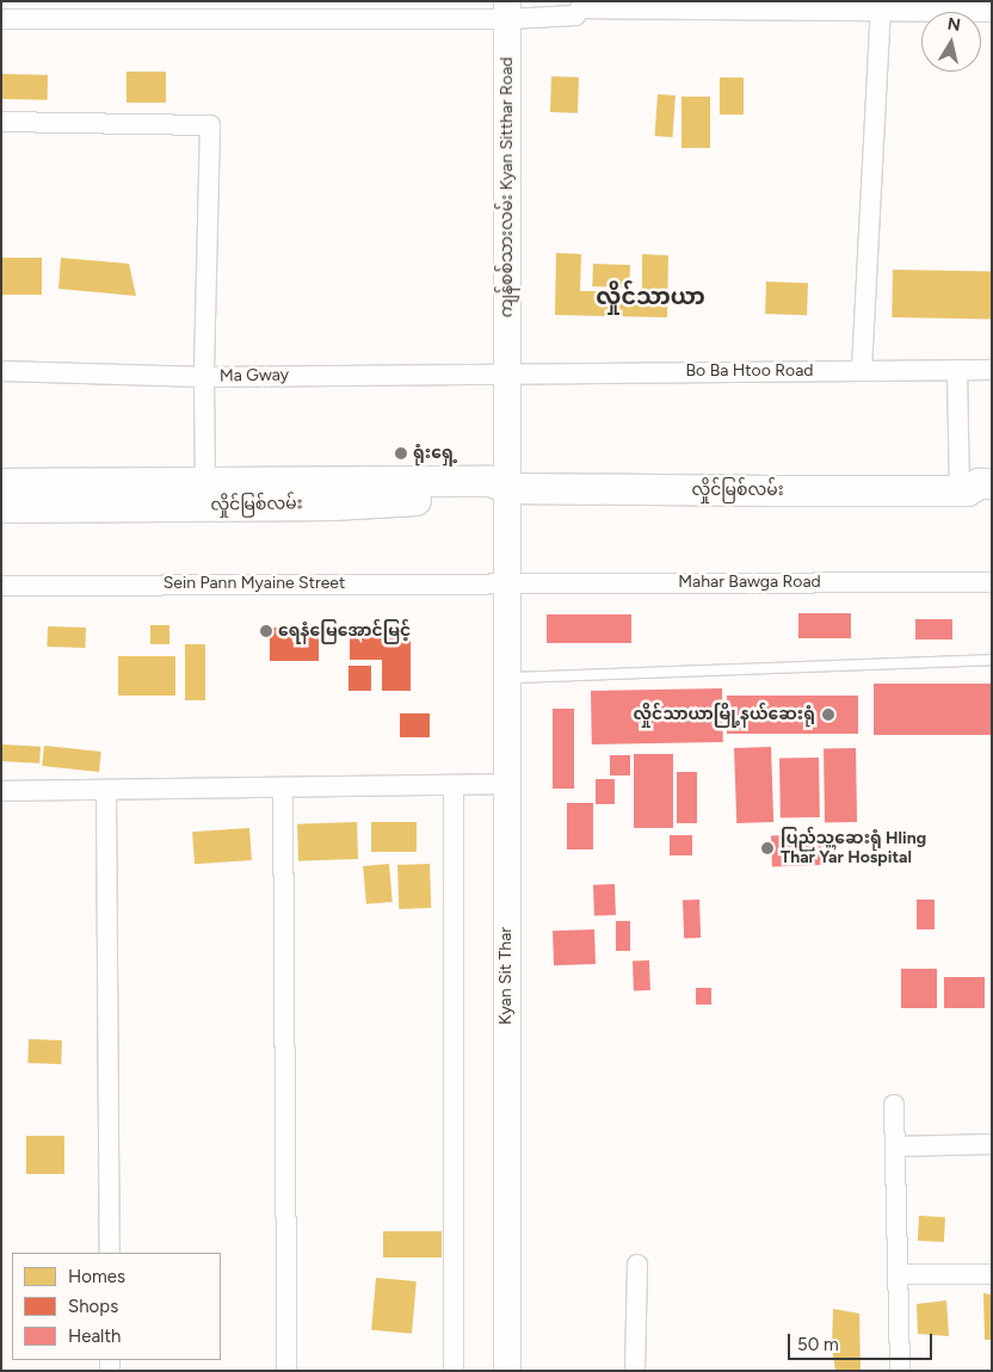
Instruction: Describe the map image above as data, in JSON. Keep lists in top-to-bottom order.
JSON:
{
  "streets": {
    "main road": ["ကျန်စစ်သားလမ်း Kyan Sitthar Road", "လှိုင်မြစ်လမ်း", "Kyan Sit Thar"],
    "street": [
      "Bo Ba Htoo Road",
      "Ma Gway",
      "Mahar Bawga Road",
      "Sein Pann Myaine Street"
    ]
  },
  "crossings": [
    ["ကျန်စစ်သားလမ်း Kyan Sitthar Road", "Bo Ba Htoo Road"],
    ["ကျန်စစ်သားလမ်း Kyan Sitthar Road", "Ma Gway"],
    ["ကျန်စစ်သားလမ်း Kyan Sitthar Road", "လှိုင်မြစ်လမ်း"],
    ["ကျန်စစ်သားလမ်း Kyan Sitthar Road", "Kyan Sit Thar"],
    ["Bo Ba Htoo Road", "Ma Gway"],
    ["လှိုင်မြစ်လမ်း", "Kyan Sit Thar"],
    ["Mahar Bawga Road", "Sein Pann Myaine Street"],
    ["Mahar Bawga Road", "Kyan Sit Thar"],
    ["Sein Pann Myaine Street", "Kyan Sit Thar"]
  ],
  "districts": ["လှိုင်သာယာ"],
  "places": [
    "ရုံးရှေ့",
    "ရေနံမြေအောင်မြင့်",
    "လှိုင်သာယာမြို့နယ်ဆေးရုံ",
    "ပြည်သူ့ဆေးရုံ Hling Thar Yar Hospital"
  ],
  "legend": ["Homes", "Shops", "Health"],
  "scale_bar": "50 m",
  "north": "top"
}
